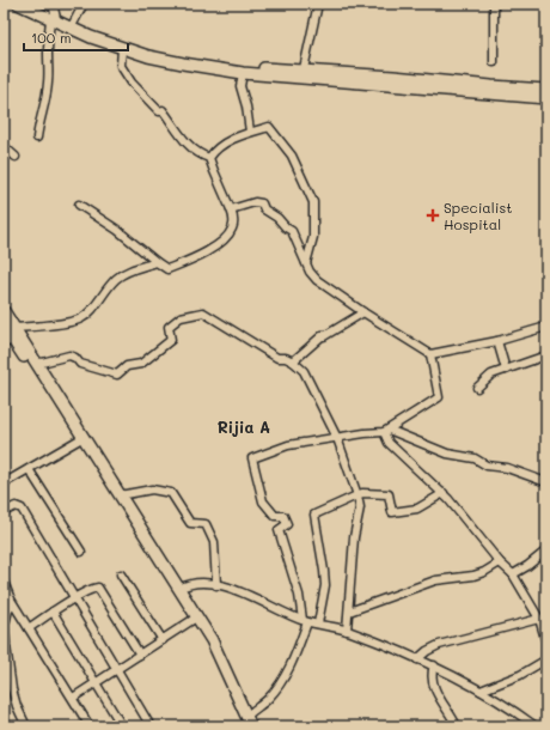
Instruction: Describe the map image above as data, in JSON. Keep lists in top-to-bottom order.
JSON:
{
  "districts": ["Rijia A"],
  "places": {
    "health": ["Specialist Hospital"]
  },
  "scale_bar": "100 m"
}
